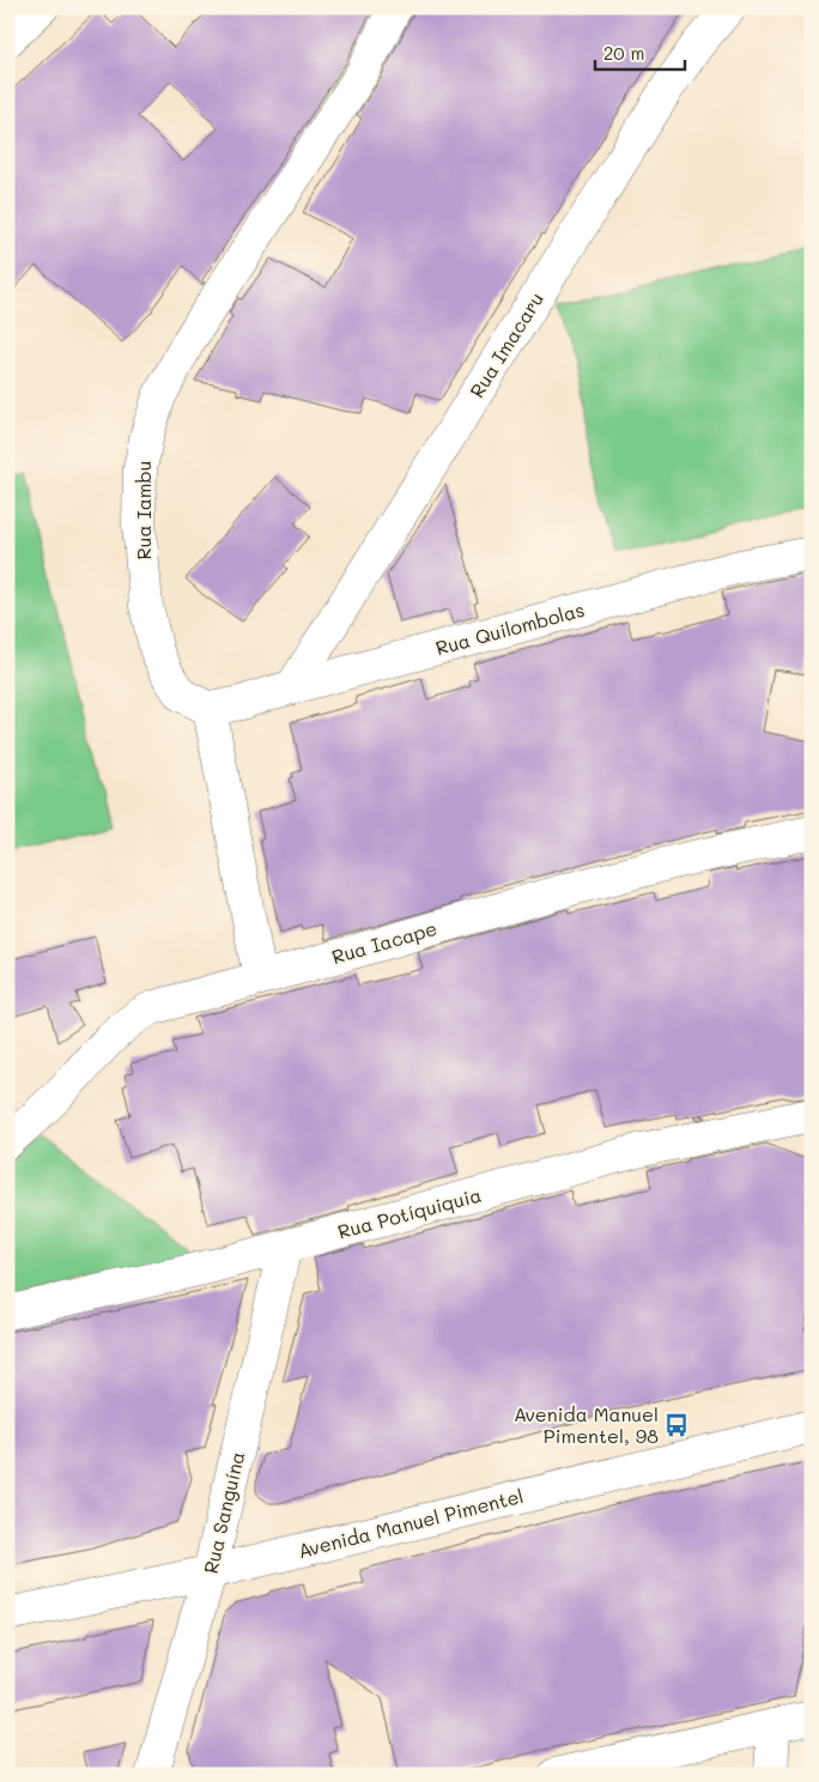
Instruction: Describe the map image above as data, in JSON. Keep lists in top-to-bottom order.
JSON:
{
  "streets": {
    "street": [
      "Rua Imacaru",
      "Rua Iambu",
      "Rua Quilombolas",
      "Rua Iacape",
      "Rua Potíquiquia",
      "Rua Sanguína",
      "Avenida Manuel Pimentel"
    ]
  },
  "crossings": [
    ["Rua Imacaru", "Rua Quilombolas"],
    ["Rua Iambu", "Rua Quilombolas"],
    ["Rua Potíquiquia", "Rua Sanguína"],
    ["Rua Sanguína", "Avenida Manuel Pimentel"]
  ],
  "places": {
    "bus stop": ["Avenida Manuel Pimentel, 98"]
  },
  "scale_bar": "20 m"
}
